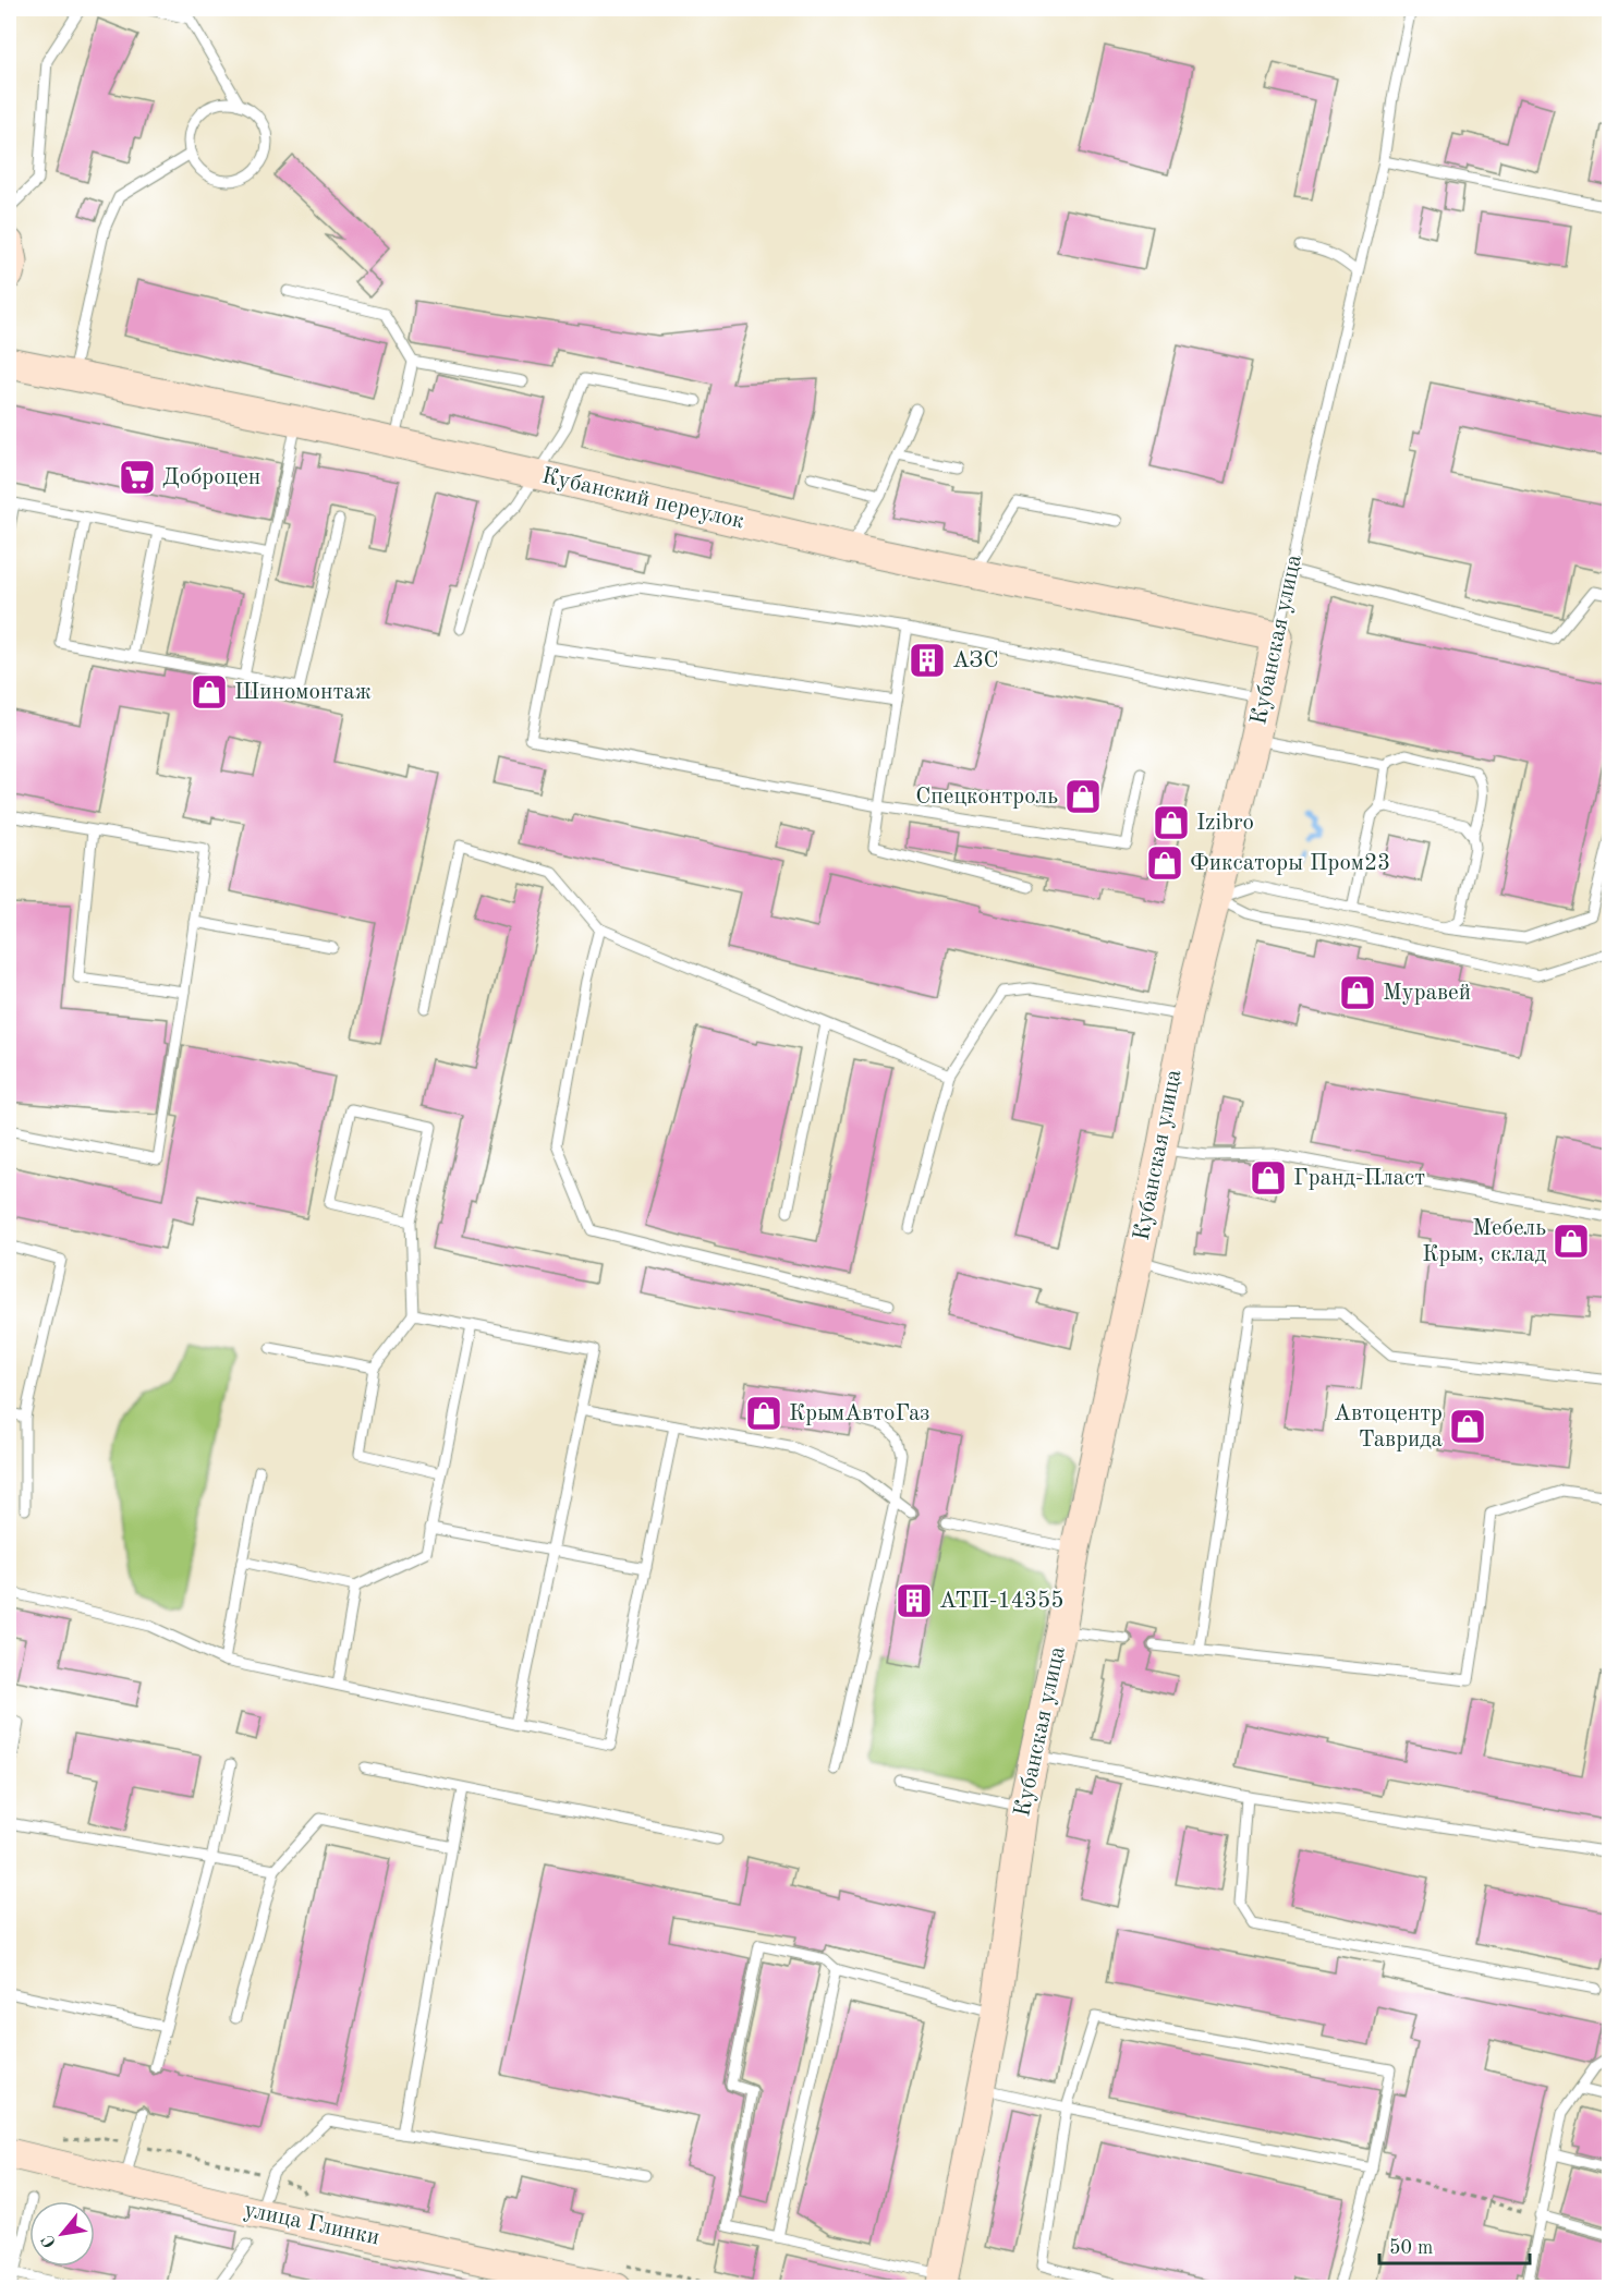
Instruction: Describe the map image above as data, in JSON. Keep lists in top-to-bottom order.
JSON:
{
  "streets": {
    "main road": ["Кубанский переулок", "Кубанская улица", "улица Глинки"]
  },
  "crossings": [
    ["Кубанский переулок", "Кубанская улица"]
  ],
  "places": {
    "supermarket": ["Доброцен"],
    "building": ["АЗС", "АТП-14355"],
    "shop": [
      "Шиномонтаж",
      "Спецконтроль",
      "Izibro",
      "Фиксаторы Пром23",
      "Муравей",
      "Гранд-Пласт",
      "Мебель Крым, склад",
      "КрымАвтоГаз",
      "Автоцентр Таврида"
    ]
  },
  "scale_bar": "50 m",
  "north": "bottom left"
}
